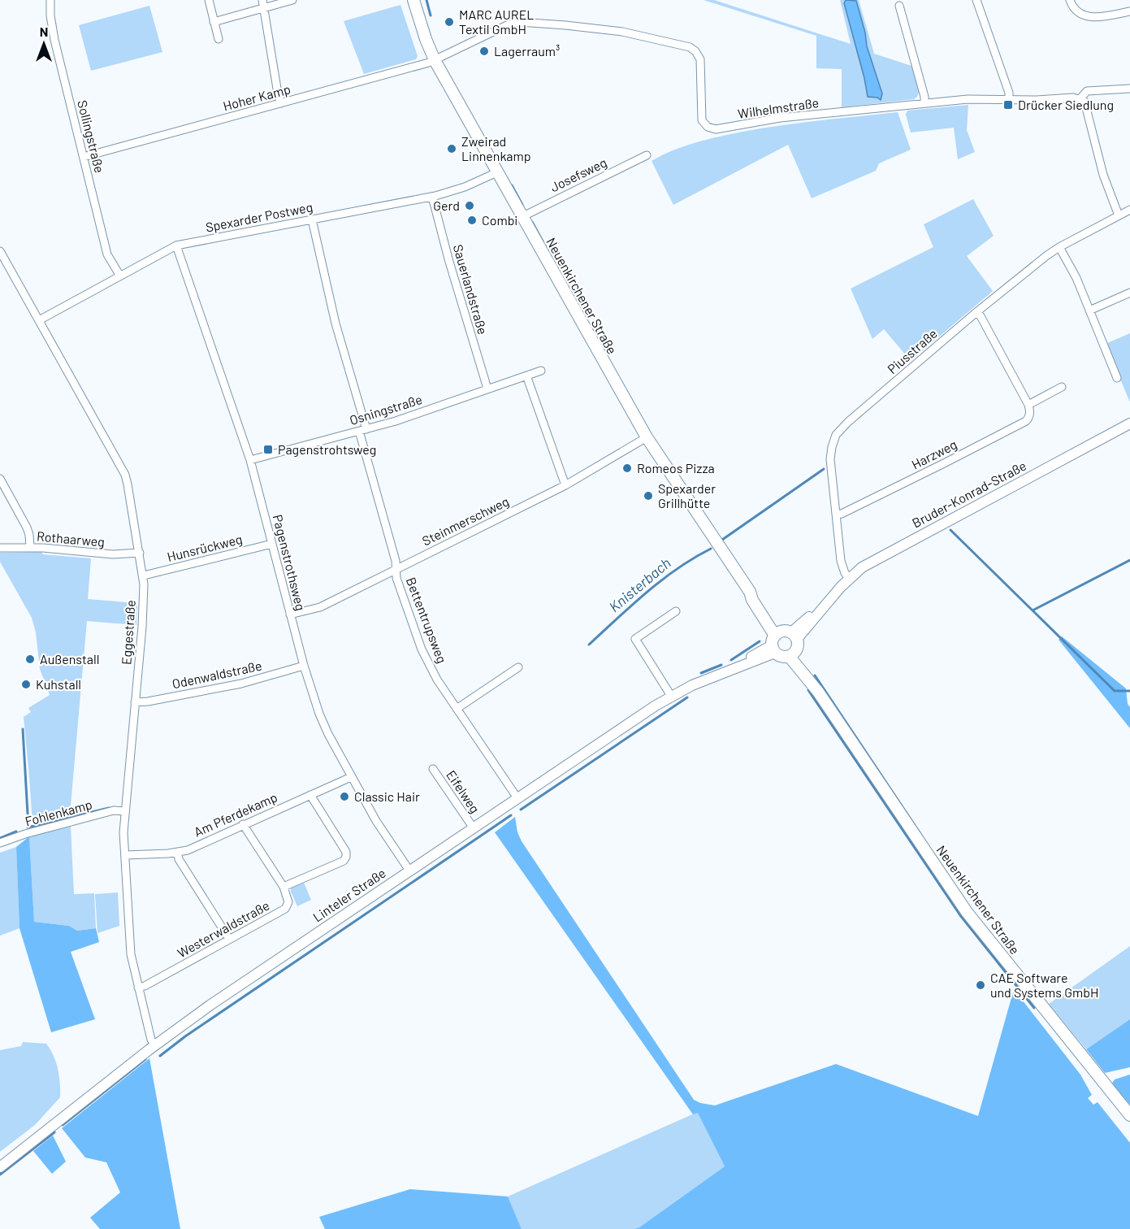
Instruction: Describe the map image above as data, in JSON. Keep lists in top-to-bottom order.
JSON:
{
  "streets": {
    "main road": ["Neuenkirchener Straße"],
    "street": [
      "Hoher Kamp",
      "Wilhelmstraße",
      "Sollingstraße",
      "Josefsweg",
      "Spexarder Postweg",
      "Sauerlandstraße",
      "Piusstraße",
      "Osningstraße",
      "Harzweg",
      "Bruder-Konrad-Straße",
      "Steinmerschweg",
      "Rothaarweg",
      "Hunsrückweg",
      "Pagenstrothsweg",
      "Bettentrupsweg",
      "Eggestraße",
      "Odenwaldstraße",
      "Eifelweg",
      "Fohlenkamp",
      "Am Pferdekamp",
      "Linteler Straße",
      "Westerwaldstraße"
    ]
  },
  "crossings": [
    ["Hoher Kamp", "Wilhelmstraße"],
    ["Hoher Kamp", "Sollingstraße"],
    ["Hoher Kamp", "Neuenkirchener Straße"],
    ["Wilhelmstraße", "Neuenkirchener Straße"],
    ["Sollingstraße", "Spexarder Postweg"],
    ["Josefsweg", "Neuenkirchener Straße"],
    ["Spexarder Postweg", "Sauerlandstraße"],
    ["Spexarder Postweg", "Neuenkirchener Straße"],
    ["Spexarder Postweg", "Pagenstrothsweg"],
    ["Spexarder Postweg", "Bettentrupsweg"],
    ["Spexarder Postweg", "Eggestraße"],
    ["Sauerlandstraße", "Osningstraße"],
    ["Neuenkirchener Straße", "Bruder-Konrad-Straße"],
    ["Neuenkirchener Straße", "Steinmerschweg"],
    ["Neuenkirchener Straße", "Linteler Straße"],
    ["Piusstraße", "Harzweg"],
    ["Piusstraße", "Bruder-Konrad-Straße"],
    ["Osningstraße", "Pagenstrothsweg"],
    ["Osningstraße", "Bettentrupsweg"],
    ["Bruder-Konrad-Straße", "Linteler Straße"],
    ["Steinmerschweg", "Pagenstrothsweg"],
    ["Steinmerschweg", "Bettentrupsweg"],
    ["Rothaarweg", "Eggestraße"],
    ["Hunsrückweg", "Pagenstrothsweg"],
    ["Hunsrückweg", "Eggestraße"],
    ["Pagenstrothsweg", "Odenwaldstraße"],
    ["Pagenstrothsweg", "Am Pferdekamp"],
    ["Pagenstrothsweg", "Linteler Straße"],
    ["Bettentrupsweg", "Linteler Straße"],
    ["Eggestraße", "Odenwaldstraße"],
    ["Eggestraße", "Fohlenkamp"],
    ["Eggestraße", "Am Pferdekamp"],
    ["Eggestraße", "Linteler Straße"],
    ["Eggestraße", "Westerwaldstraße"],
    ["Eifelweg", "Linteler Straße"]
  ],
  "water": ["Knisterbach"],
  "places": {
    "other": [
      "MARC AUREL Textil GmbH",
      "Lagerraum³",
      "Zweirad Linnenkamp",
      "Gerd",
      "Combi",
      "Romeos Pizza",
      "Spexarder Grillhütte",
      "Außenstall",
      "Kuhstall",
      "Classic Hair",
      "CAE Software und Systems GmbH"
    ],
    "transit": ["Drücker Siedlung", "Pagenstrohtsweg"]
  },
  "north": "top"
}
